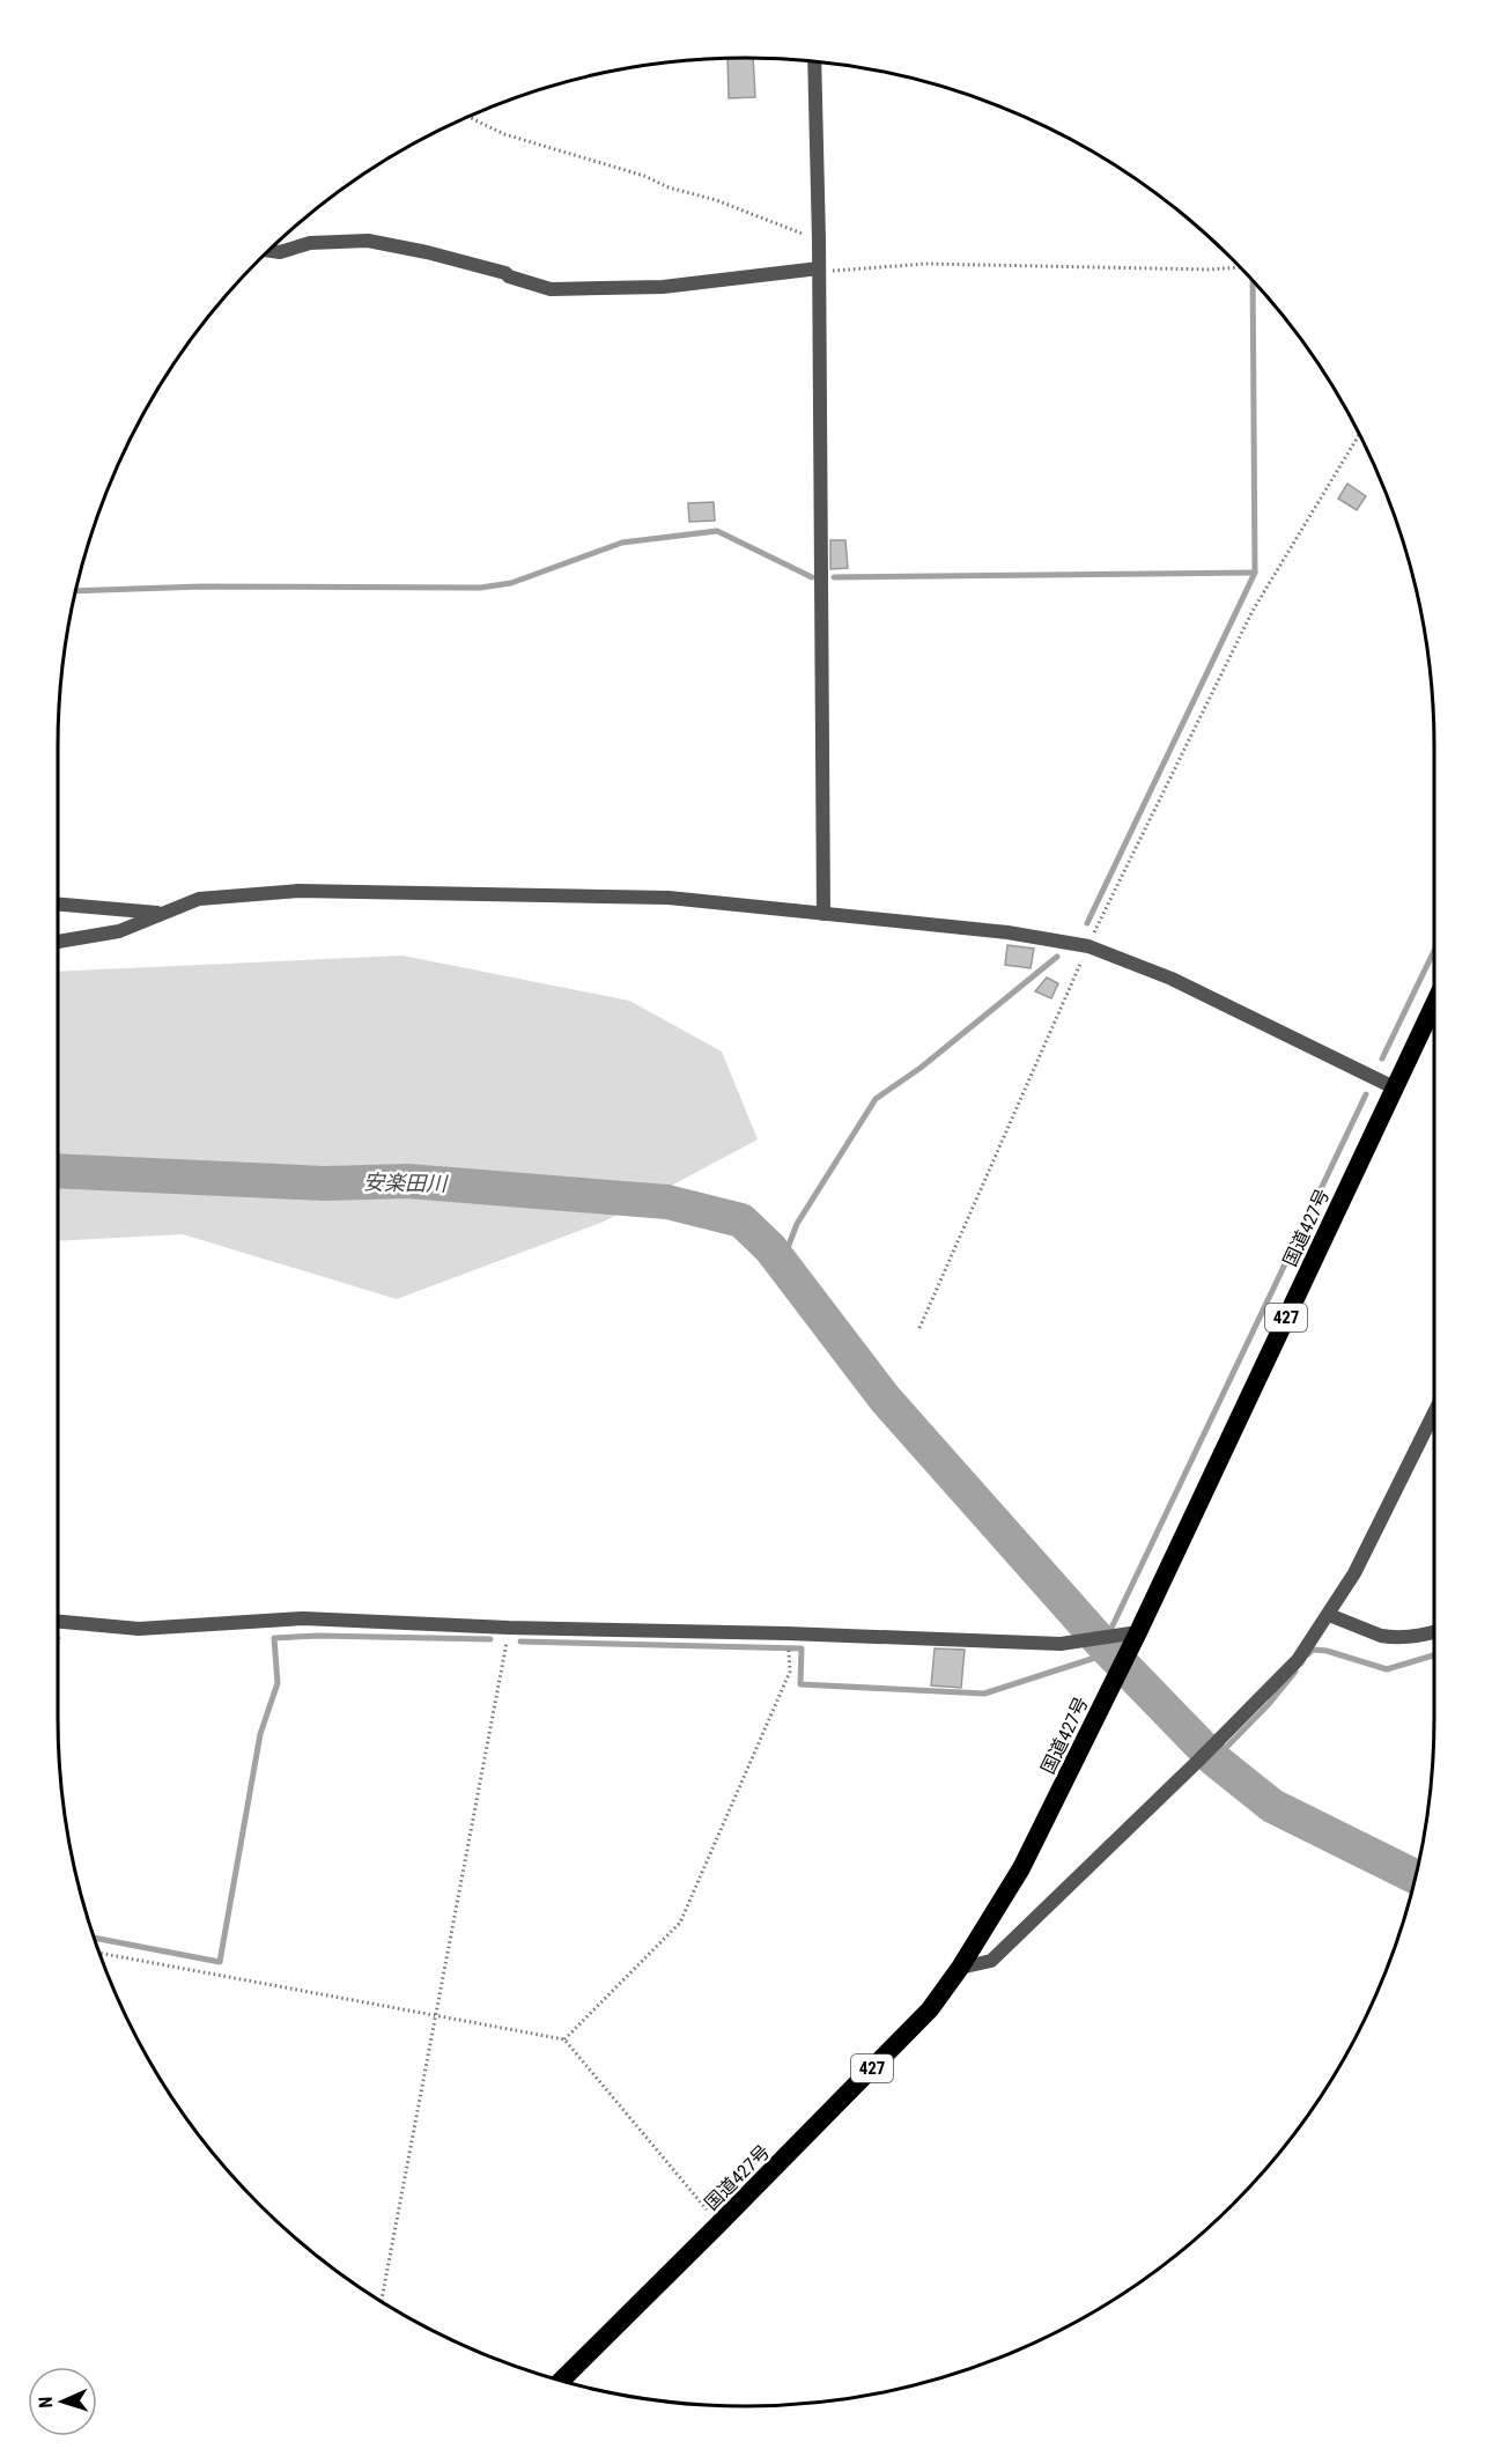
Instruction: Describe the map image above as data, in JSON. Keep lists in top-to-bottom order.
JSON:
{
  "streets": {
    "highway": ["国道427号", "427"]
  },
  "water": ["安楽田川"],
  "north": "left"
}
